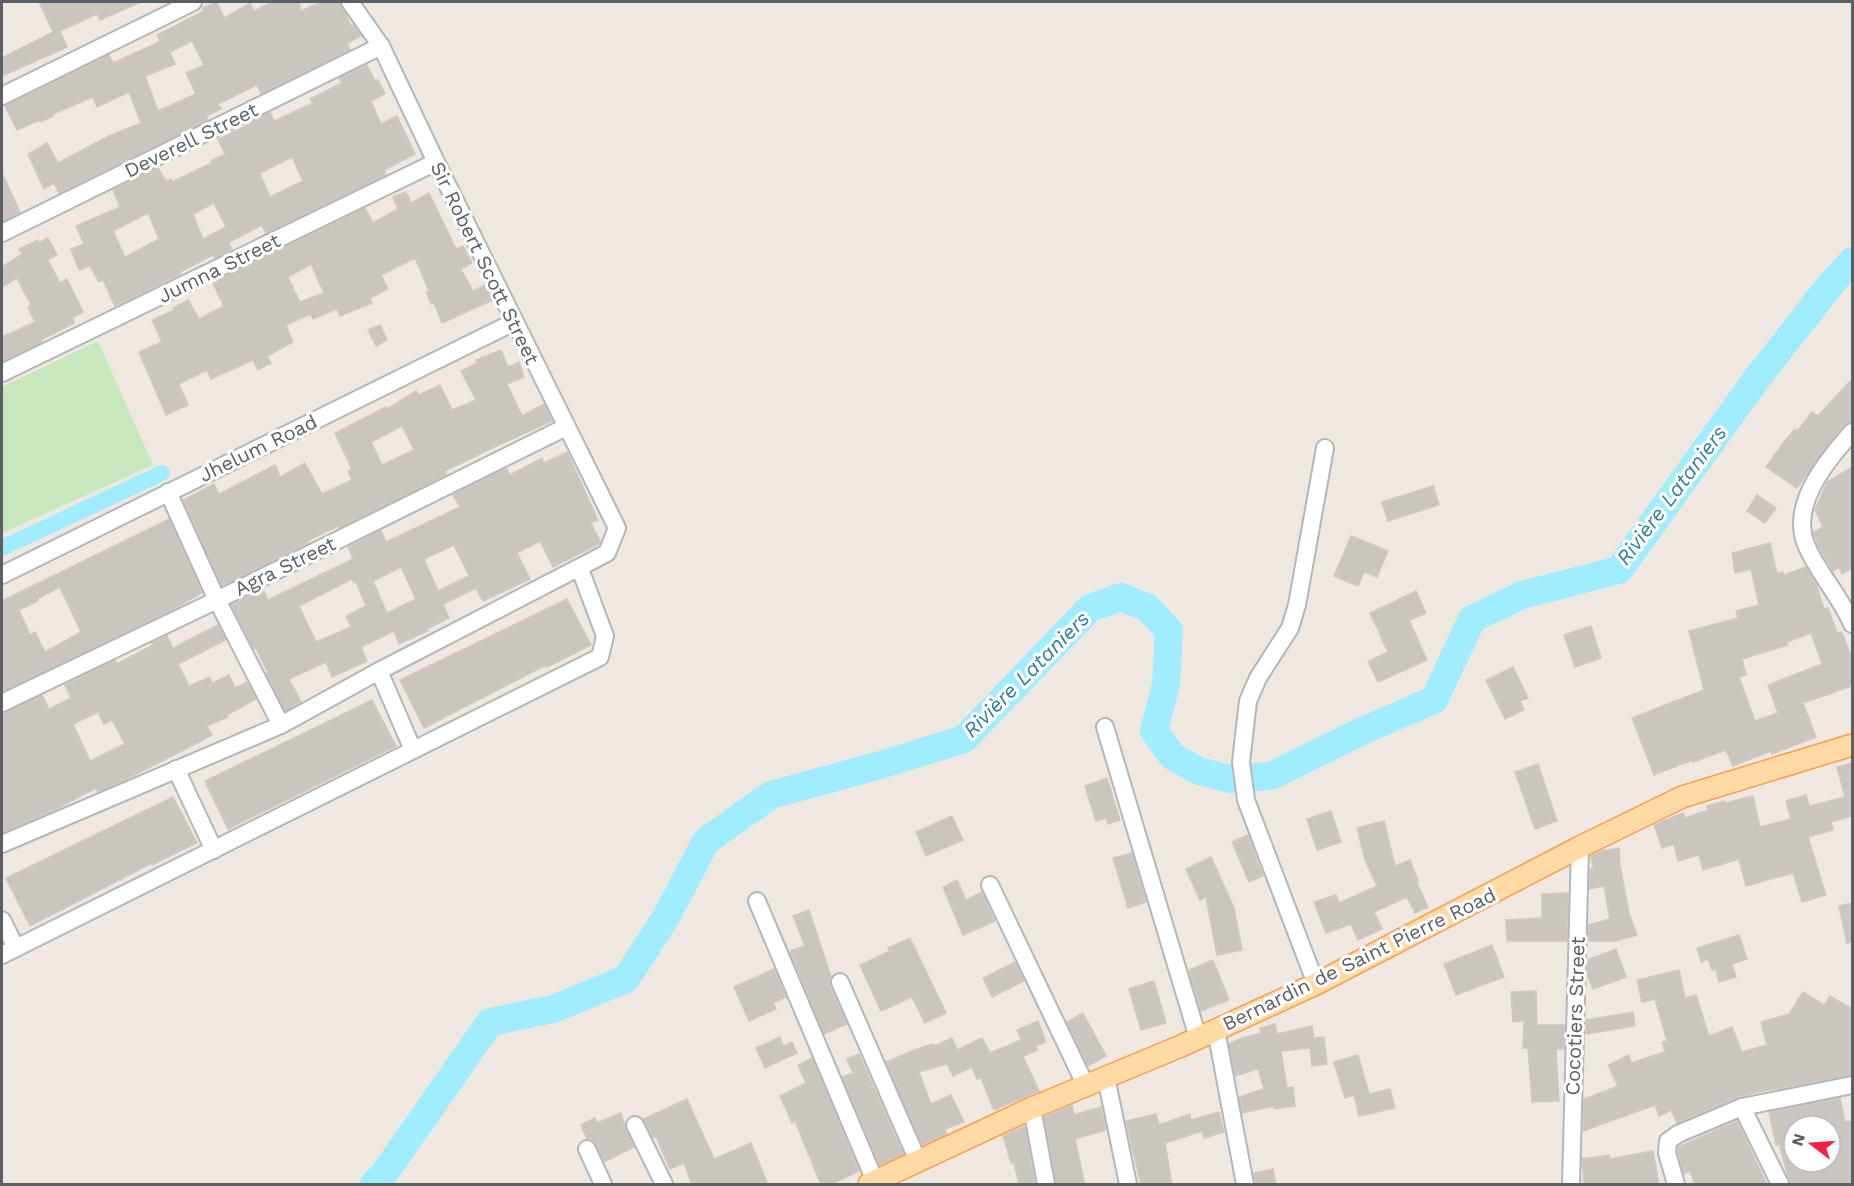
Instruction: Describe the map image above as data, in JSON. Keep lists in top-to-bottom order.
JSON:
{
  "streets": {
    "main road": ["Bernardin de Saint Pierre Road"],
    "street": [
      "Deverell Street",
      "Sir Robert Scott Street",
      "Jumna Street",
      "Jhelum Road",
      "Agra Street",
      "Cocotiers Street"
    ]
  },
  "crossings": [
    ["Deverell Street", "Sir Robert Scott Street"],
    ["Sir Robert Scott Street", "Jumna Street"],
    ["Sir Robert Scott Street", "Jhelum Road"],
    ["Sir Robert Scott Street", "Agra Street"],
    ["Bernardin de Saint Pierre Road", "Cocotiers Street"]
  ],
  "water": ["Rivière Lataniers"],
  "north": "left"
}
